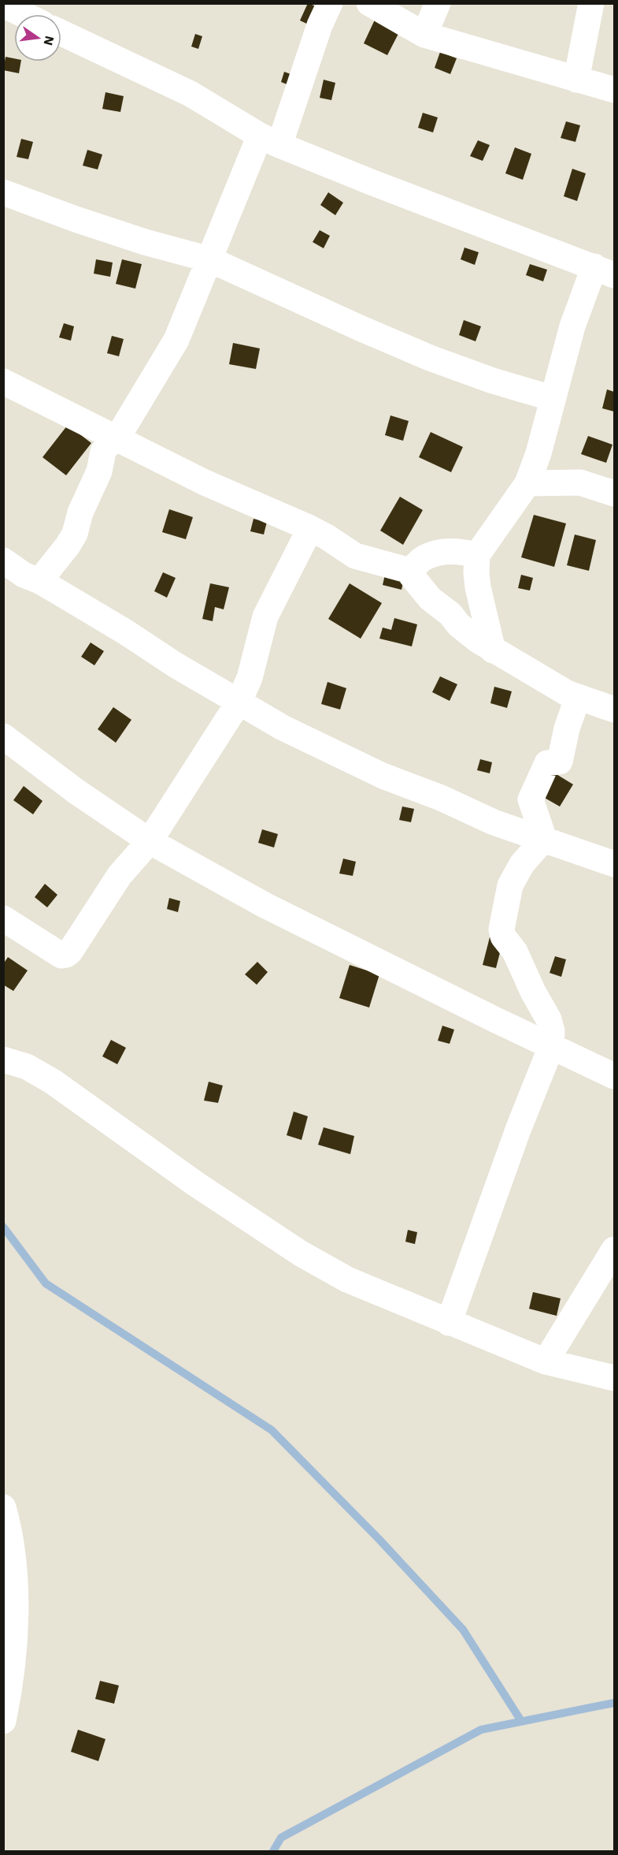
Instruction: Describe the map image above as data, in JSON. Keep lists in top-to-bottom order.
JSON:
{
  "north": "right"
}
